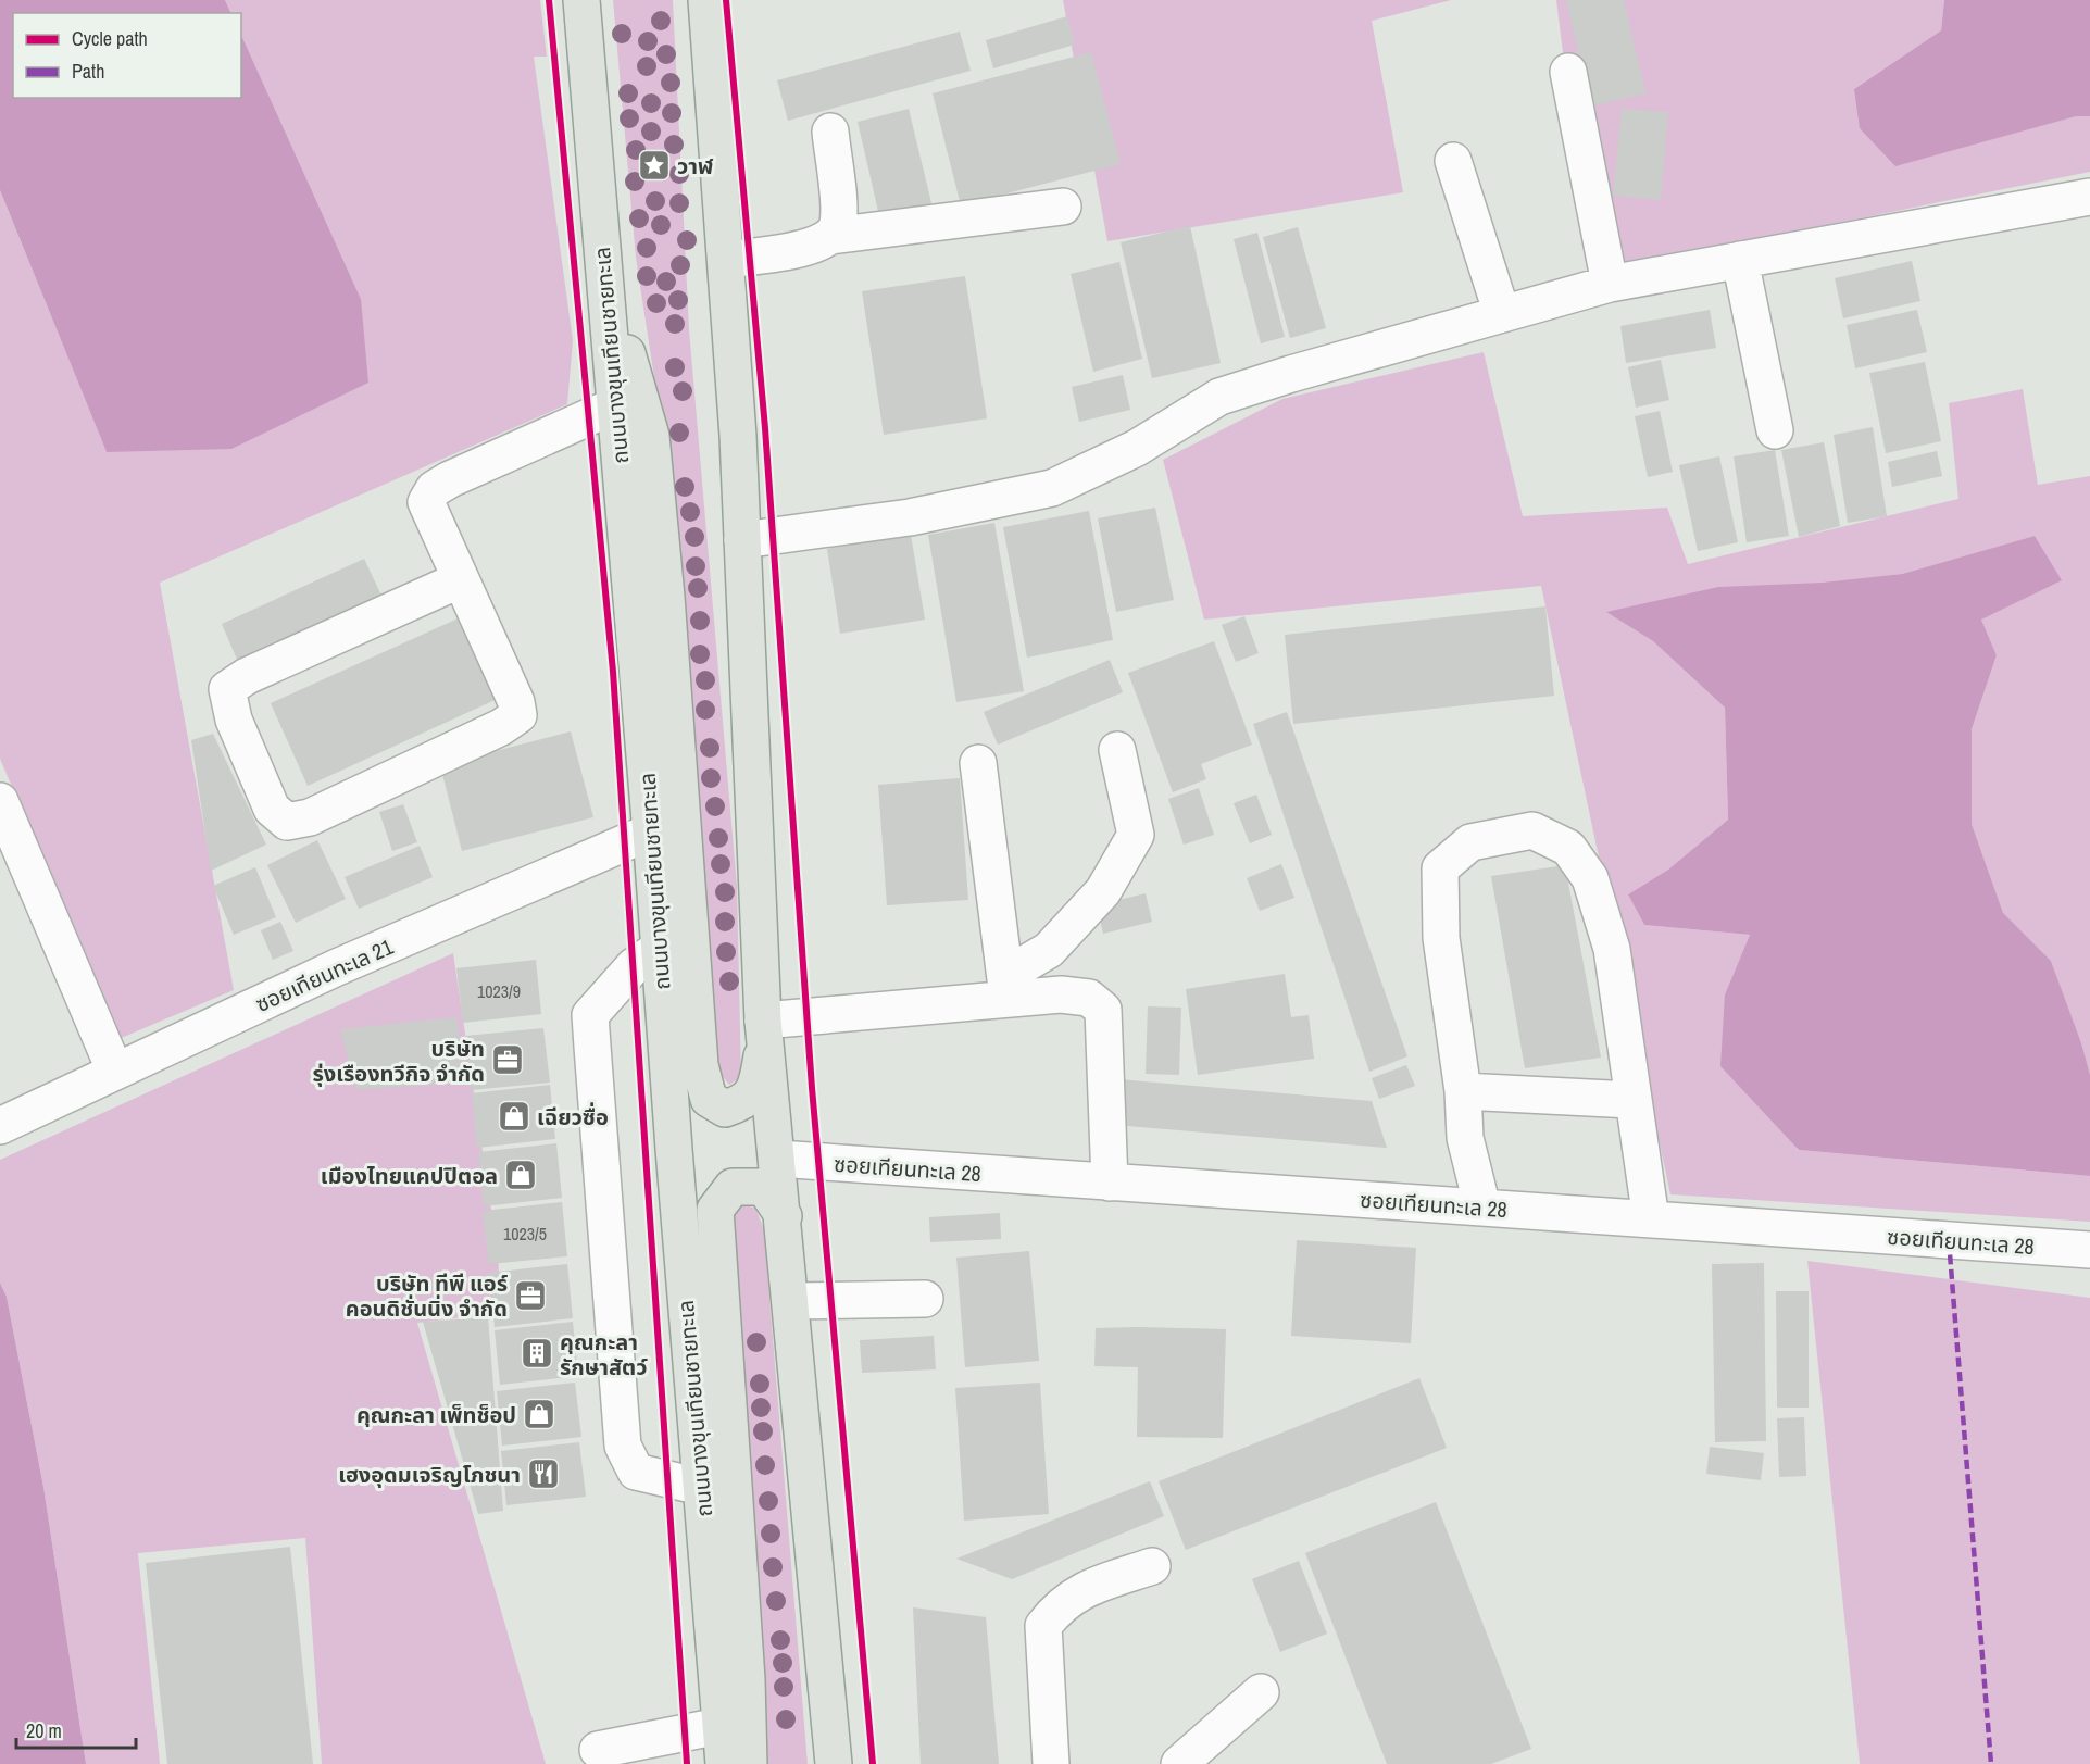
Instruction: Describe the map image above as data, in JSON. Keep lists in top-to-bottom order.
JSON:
{
  "streets": {
    "main road": ["ถนนบางขุนเทียนชายทะเล"],
    "street": ["ซอยเทียนทะเล 21", "ซอยเทียนทะเล 28"]
  },
  "crossings": [
    ["ถนนบางขุนเทียนชายทะเล", "ซอยเทียนทะเล 21"]
  ],
  "places": {
    "place": ["วาฬ"],
    "office": ["บริษัท รุ่งเรืองทวีกิจ จำกัด", "บริษัท ทีพี แอร์ คอนดิชั่นนิ่ง จำกัด"],
    "shop": ["เฉียวซื่อ", "เมืองไทยแคปปิตอล", "คุณกะลา เพ็ทช็อป"],
    "building": ["คุณกะลา รักษาสัตว์"],
    "restaurant": ["เฮงอุดมเจริญโภชนา"]
  },
  "house_numbers": ["1023/9", "1023/5"],
  "legend": ["Cycle path", "Path"],
  "scale_bar": "20 m"
}
